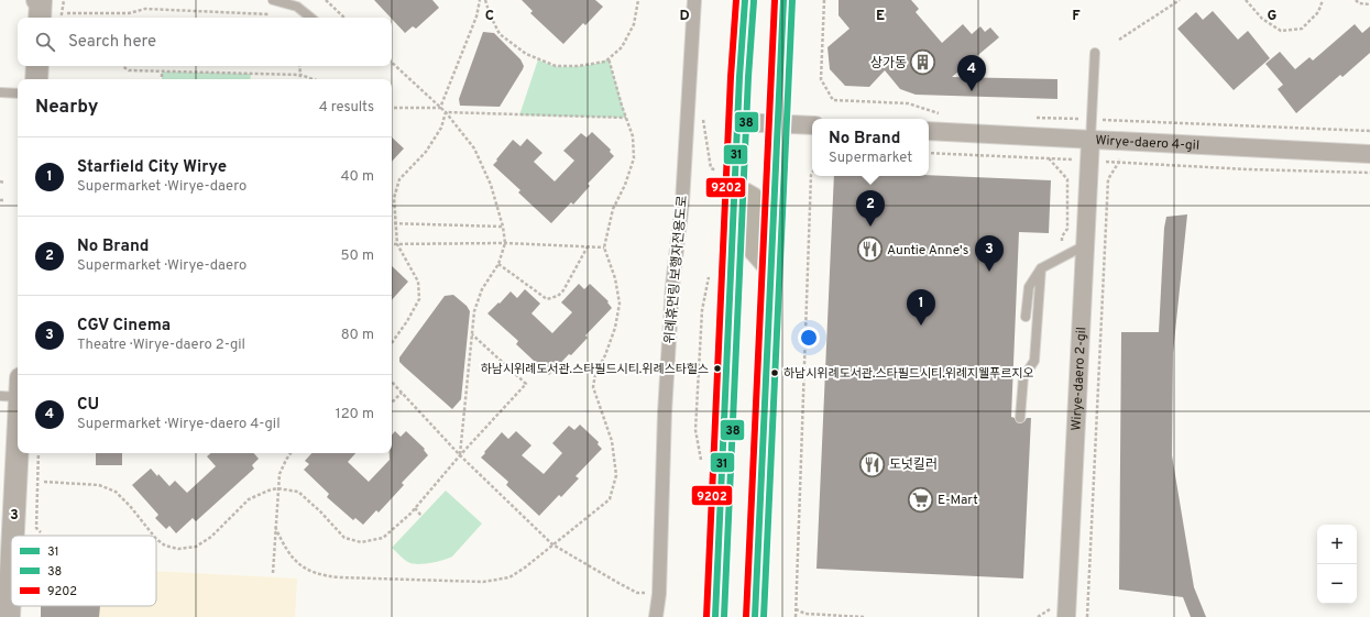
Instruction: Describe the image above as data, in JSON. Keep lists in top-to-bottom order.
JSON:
{
  "streets": {
    "street": ["Wirye-daero 4-gil", "위례휴먼링 보행자전용도로", "Wirye-daero 2-gil"]
  },
  "crossings": [
    ["Wirye-daero 4-gil", "Wirye-daero 2-gil"]
  ],
  "places": {
    "building": ["상가동"],
    "restaurant": ["Auntie Anne's", "도넛킬러"],
    "other": ["하남시위례도서관.스타필드시티.위례스타힐스", "하남시위례도서관.스타필드시티.위례지웰푸르지오"],
    "supermarket": ["E-Mart"]
  },
  "lines": ["transit line 31", "transit line 38", "transit line 9202"],
  "legend": ["31", "38", "9202"],
  "page": {
    "search": "Search here",
    "pins": [
      "4",
      "2",
      "3",
      "1"
    ],
    "heading": ["Nearby", "4 results"],
    "popup": ["No Brand", "Supermarket"],
    "list": [
      {
        "mark": "1",
        "name": "Starfield City Wirye",
        "note": "Supermarket · Wirye-daero",
        "value": "40 m"
      },
      {
        "mark": "2",
        "name": "No Brand",
        "note": "Supermarket · Wirye-daero",
        "value": "50 m"
      },
      {
        "mark": "3",
        "name": "CGV Cinema",
        "note": "Theatre · Wirye-daero 2-gil",
        "value": "80 m"
      },
      {
        "mark": "4",
        "name": "CU",
        "note": "Supermarket · Wirye-daero 4-gil",
        "value": "120 m"
      }
    ],
    "map_buttons": ["+", "−"]
  },
  "grid": {
    "columns": [
      "C",
      "D",
      "E",
      "F",
      "G"
    ],
    "rows": ["3"]
  }
}
